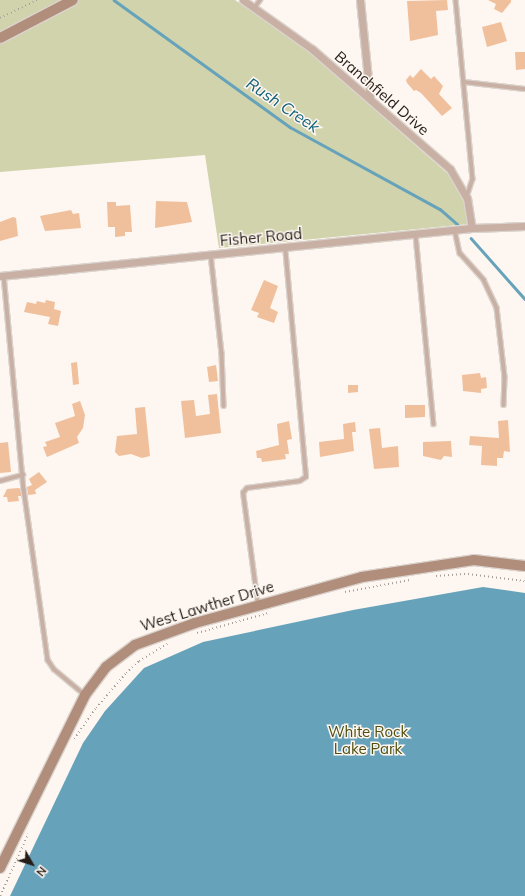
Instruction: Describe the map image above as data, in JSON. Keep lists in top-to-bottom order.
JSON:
{
  "streets": {
    "street": ["Branchfield Drive", "Fisher Road", "West Lawther Drive"]
  },
  "crossings": [
    ["Branchfield Drive", "Fisher Road"]
  ],
  "water": ["Rush Creek"],
  "parks": ["White Rock Lake Park"],
  "north": "bottom right"
}
